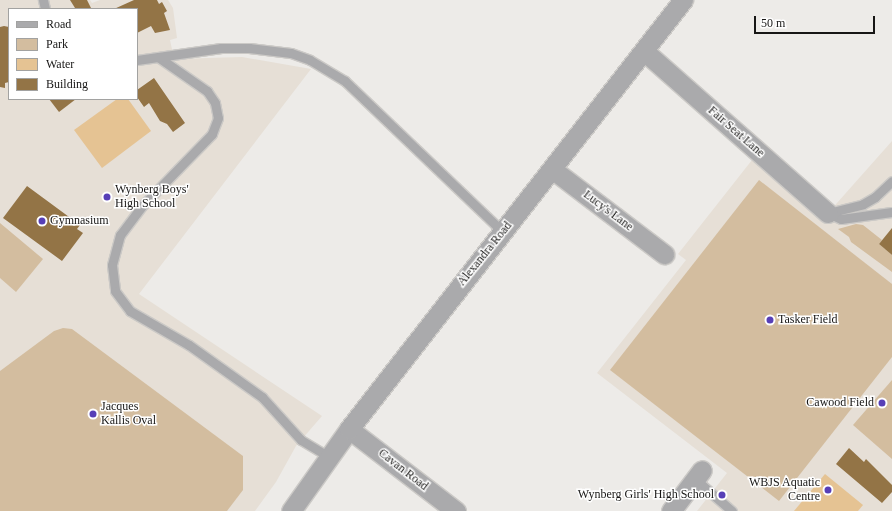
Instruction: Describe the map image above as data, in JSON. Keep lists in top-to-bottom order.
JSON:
{
  "streets": {
    "street": [
      "Fair Seat Lane",
      "Lucy's Lane",
      "Alexandra Road",
      "Cavan Road"
    ]
  },
  "crossings": [
    ["Fair Seat Lane", "Alexandra Road"],
    ["Lucy's Lane", "Alexandra Road"],
    ["Alexandra Road", "Cavan Road"]
  ],
  "places": [
    "Wynberg Boys' High School",
    "Gymnasium",
    "Tasker Field",
    "Cawood Field",
    "Jacques Kallis Oval",
    "WBJS Aquatic Centre",
    "Wynberg Girls' High School"
  ],
  "legend": [
    "Road",
    "Park",
    "Water",
    "Building"
  ],
  "scale_bar": "50 m"
}
